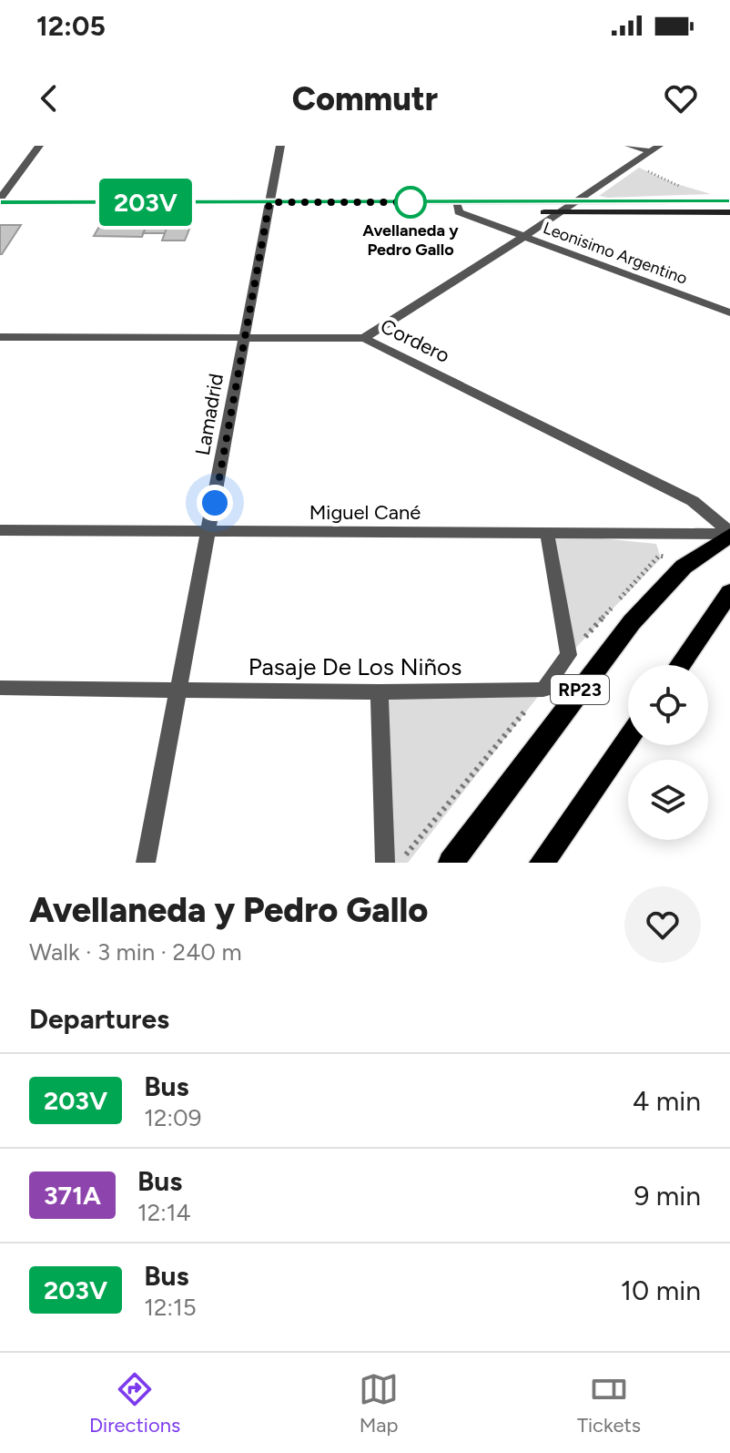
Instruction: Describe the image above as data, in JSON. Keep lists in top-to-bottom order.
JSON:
{
  "streets": {
    "main road": ["RP23"],
    "street": [
      "Leonisimo Argentino",
      "Cordero",
      "Lamadrid",
      "Miguel Cané",
      "Pasaje De Los Niños"
    ]
  },
  "crossings": [
    ["Cordero", "Lamadrid"],
    ["Cordero", "Miguel Cané"],
    ["Cordero", "RP23"],
    ["Lamadrid", "Miguel Cané"],
    ["Lamadrid", "Pasaje De Los Niños"],
    ["Miguel Cané", "RP23"]
  ],
  "places": ["Avellaneda y Pedro Gallo"],
  "lines": ["bus line 203V"],
  "page": {
    "status": "12:05",
    "header": "Commutr",
    "on_map": "203V",
    "heading": [
      ["Avellaneda y Pedro Gallo", "Walk · 3 min · 240 m"],
      "Departures"
    ],
    "list": [
      {
        "mark": "203V",
        "name": "Bus",
        "note": "12:09",
        "value": "4 min"
      },
      {
        "mark": "371A",
        "name": "Bus",
        "note": "12:14",
        "value": "9 min"
      },
      {
        "mark": "203V",
        "name": "Bus",
        "note": "12:15",
        "value": "10 min"
      }
    ],
    "tabs": ["Directions", "Map", "Tickets"]
  }
}
